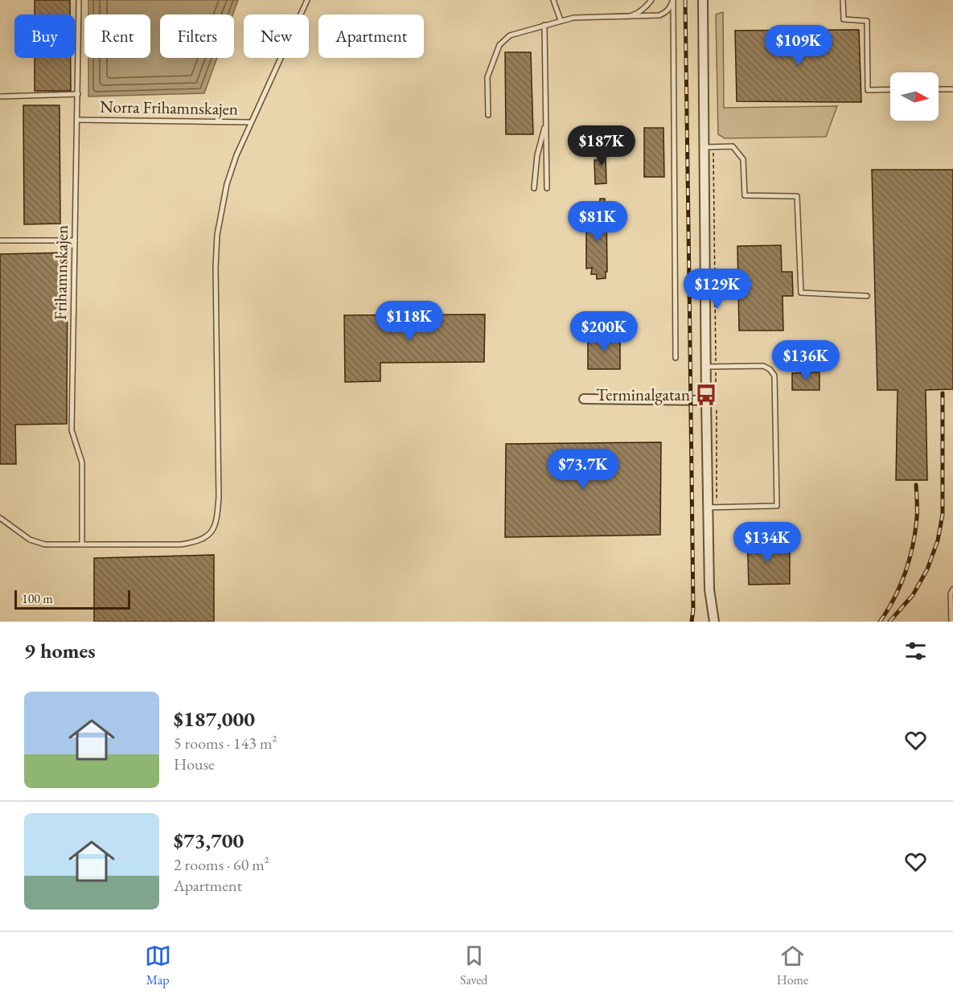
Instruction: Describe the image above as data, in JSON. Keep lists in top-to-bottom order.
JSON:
{
  "streets": {
    "lane": ["Norra Frihamnskajen", "Frihamnskajen"]
  },
  "crossings": [
    ["Norra Frihamnskajen", "Frihamnskajen"]
  ],
  "places": {
    "bus stop": ["Terminalgatan"]
  },
  "scale_bar": "100 m",
  "north": "right",
  "page": {
    "chip": [
      "Buy",
      "Rent",
      "Filters",
      "New",
      "Apartment"
    ],
    "price": [
      "$109K",
      "$187K",
      "$81K",
      "$129K",
      "$118K",
      "$200K",
      "$136K",
      "$73.7K",
      "$134K"
    ],
    "scale": "100 m",
    "heading": "9 homes",
    "list": [
      {
        "name": "$187,000",
        "note": "5 rooms · 143 m² · House"
      },
      {
        "name": "$73,700",
        "note": "2 rooms · 60 m² · Apartment"
      }
    ],
    "tabs": ["Map", "Saved", "Home"]
  }
}
